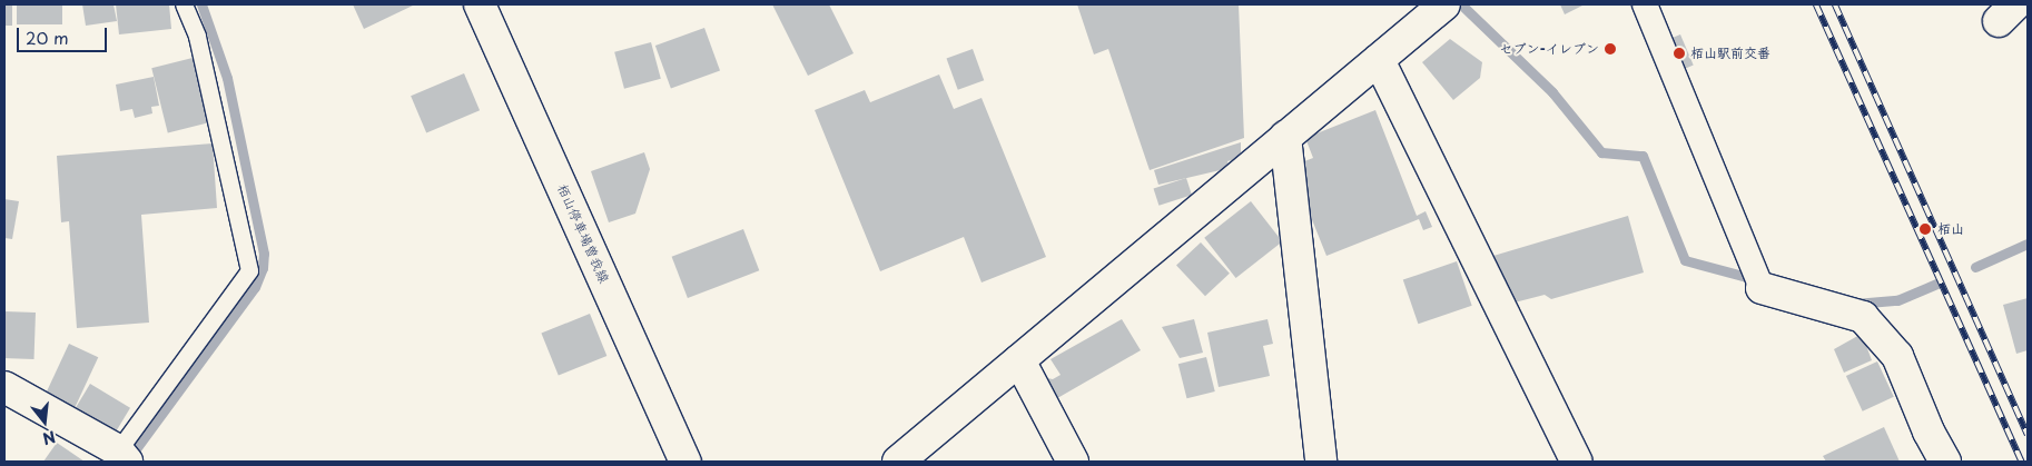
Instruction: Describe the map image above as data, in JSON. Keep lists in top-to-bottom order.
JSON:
{
  "streets": {
    "street": ["栢山停車場曽我線"]
  },
  "places": ["セブン-イレブン", "栢山駅前交番", "栢山"],
  "scale_bar": "20 m",
  "north": "bottom"
}
